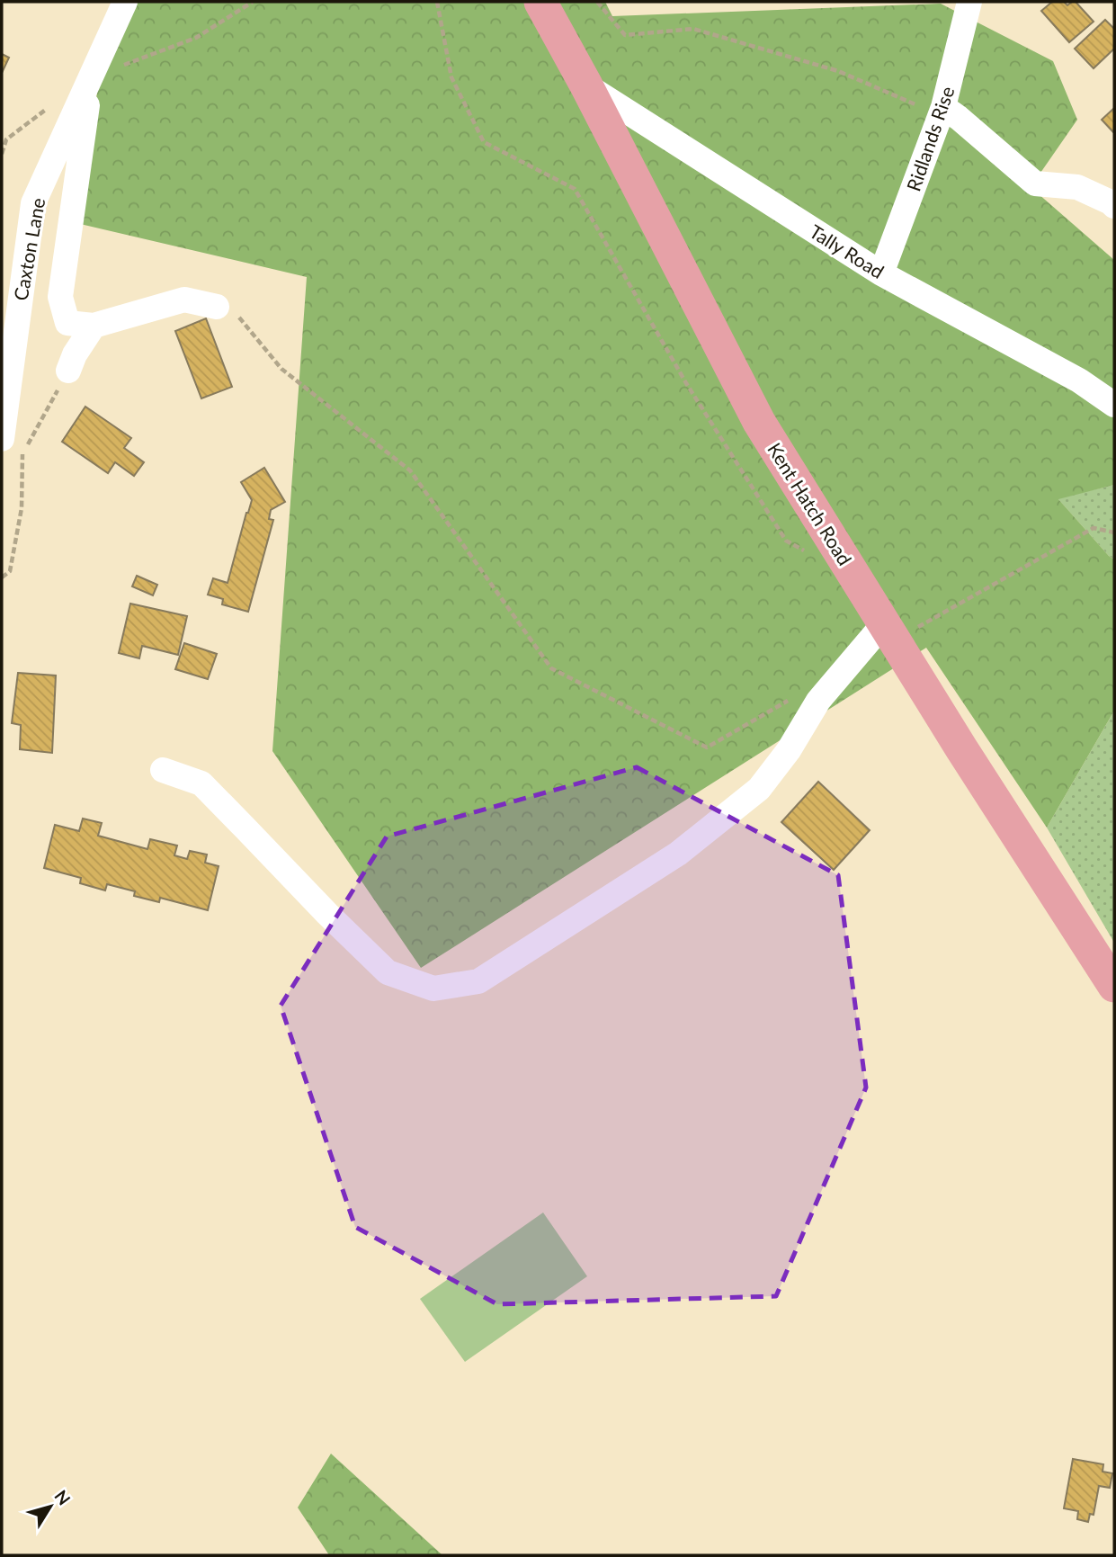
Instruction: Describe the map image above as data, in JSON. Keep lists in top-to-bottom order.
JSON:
{
  "streets": {
    "main road": ["Kent Hatch Road"],
    "street": ["Ridlands Rise", "Caxton Lane", "Tally Road"]
  },
  "crossings": [
    ["Ridlands Rise", "Tally Road"],
    ["Tally Road", "Kent Hatch Road"]
  ],
  "north": "top right"
}
